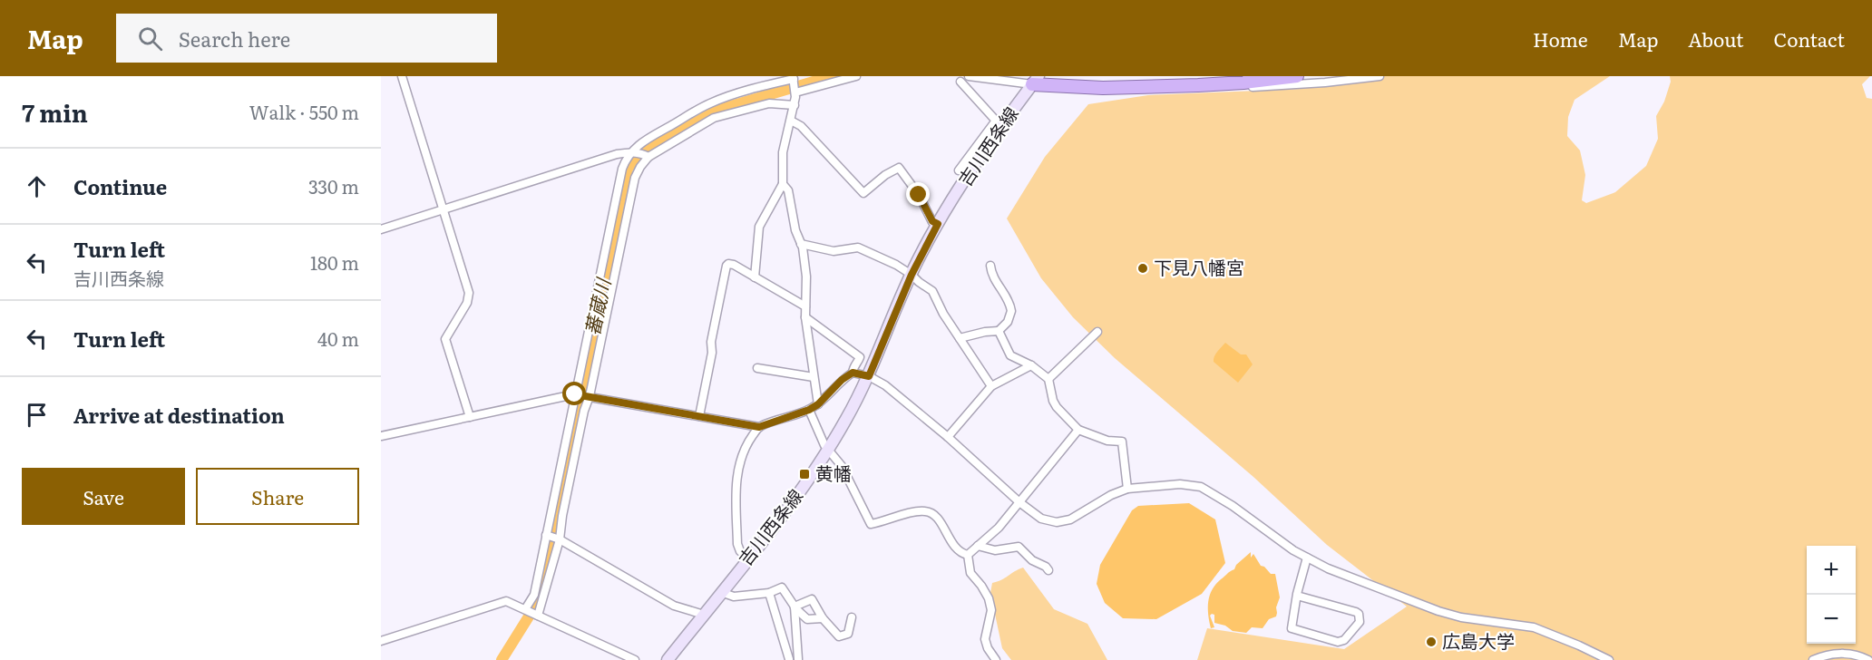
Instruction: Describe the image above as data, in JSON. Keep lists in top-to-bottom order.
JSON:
{
  "streets": {
    "main road": ["吉川西条線"]
  },
  "water": ["蕃蔵川"],
  "places": {
    "other": ["下見八幡宮", "広島大学"],
    "transit": ["黄幡"]
  },
  "page": {
    "header": "Map",
    "search": "Search here",
    "nav": [
      "Home",
      "Map",
      "About",
      "Contact"
    ],
    "heading": ["7 min", "Walk · 550 m"],
    "list": [
      ["Continue", "330 m"],
      ["Turn left", "吉川西条線", "180 m"],
      ["Turn left", "40 m"],
      "Arrive at destination"
    ],
    "buttons": ["Save", "Share"],
    "map_buttons": ["+", "−"]
  }
}
